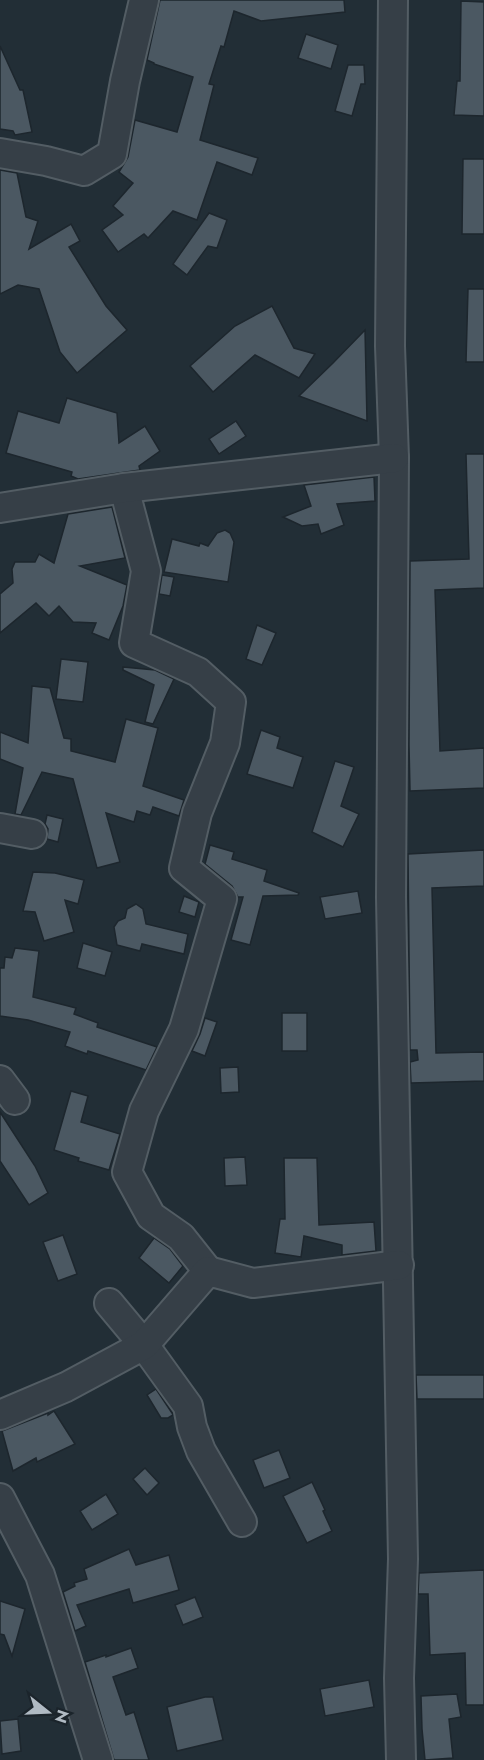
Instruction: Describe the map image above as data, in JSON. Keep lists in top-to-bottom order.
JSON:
{
  "north": "right"
}
